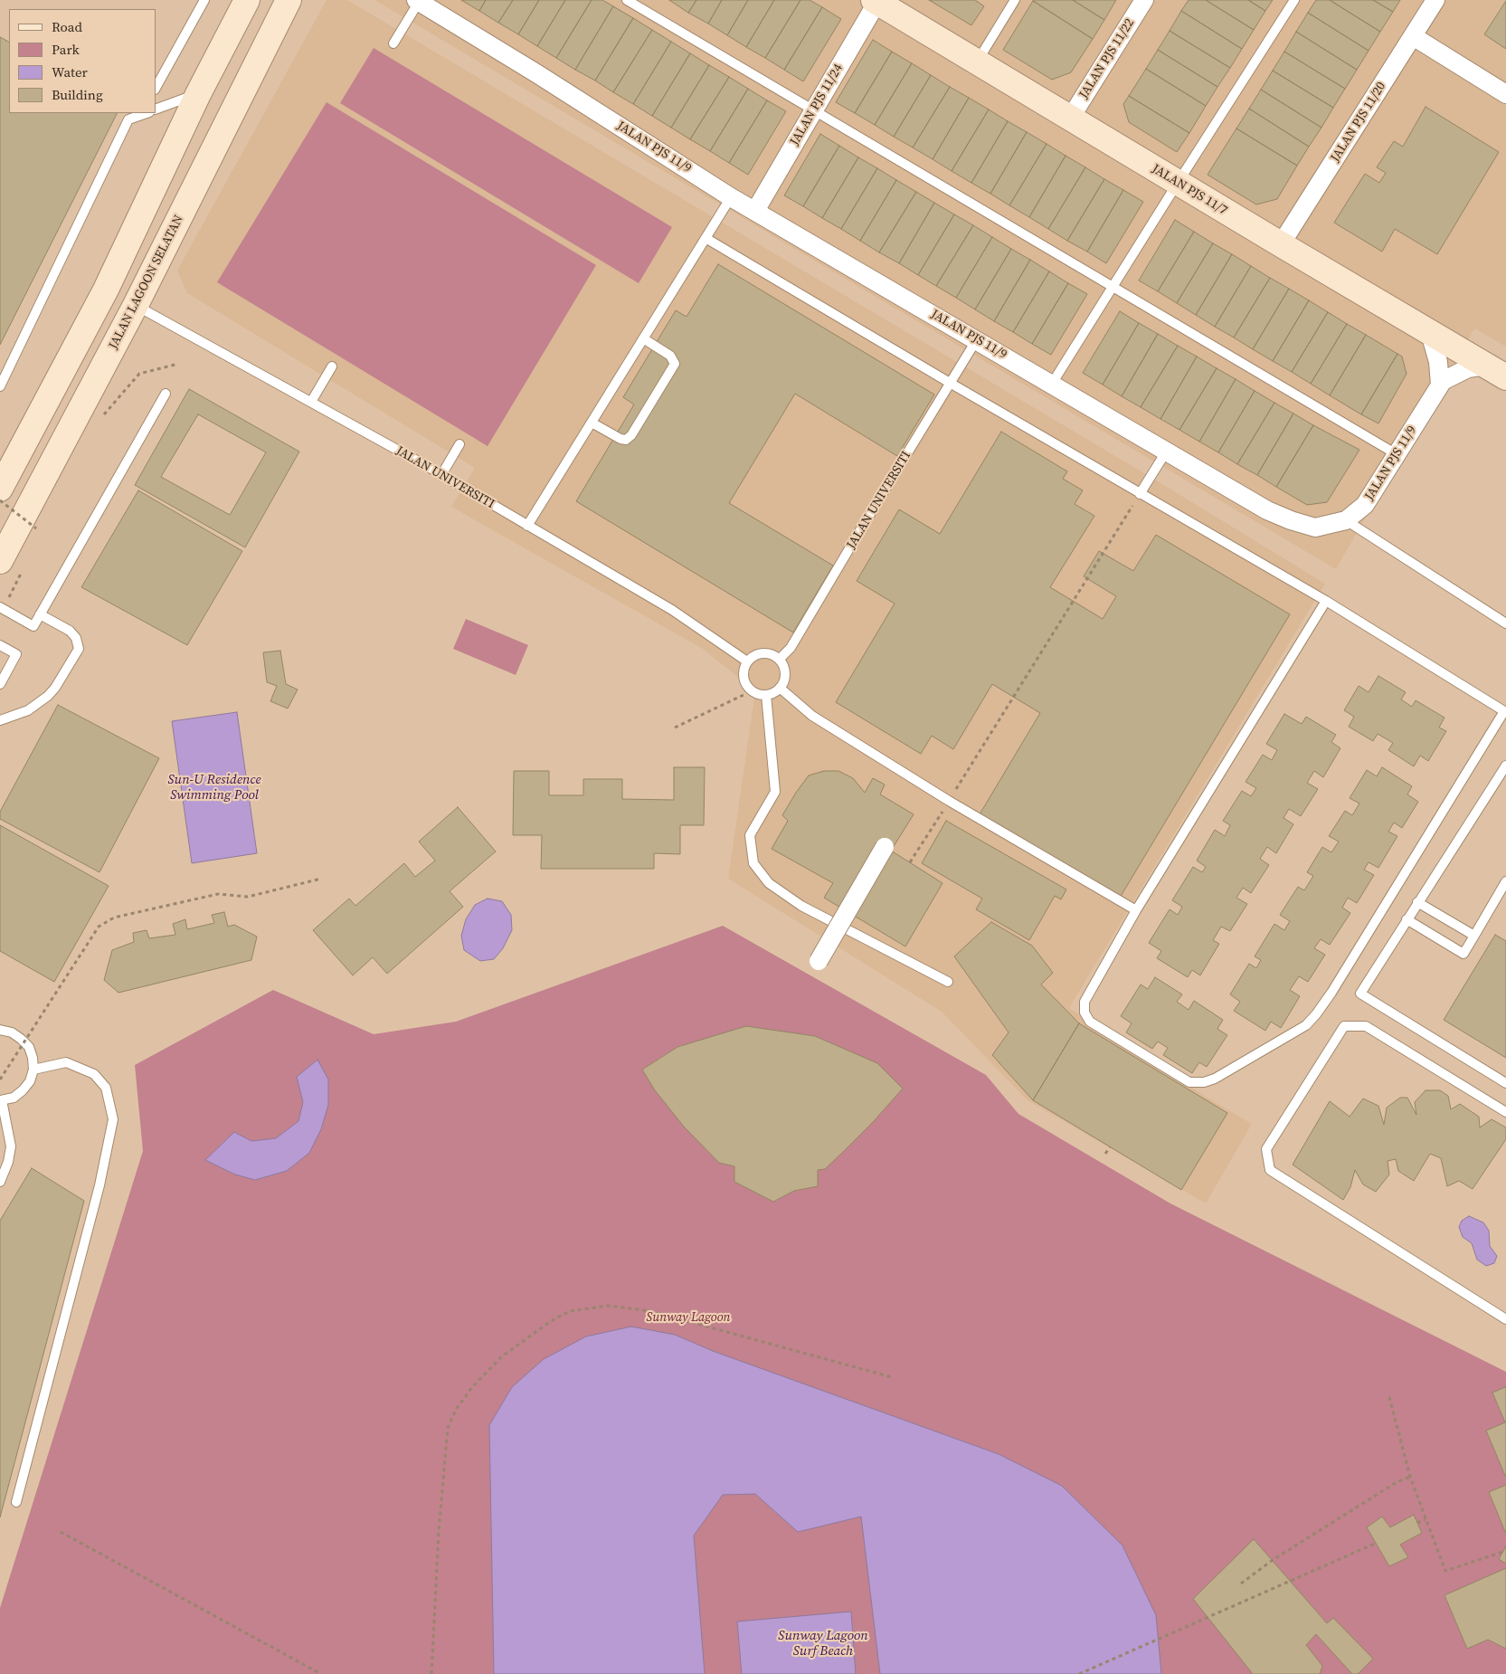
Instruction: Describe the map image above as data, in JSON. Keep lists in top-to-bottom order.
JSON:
{
  "streets": {
    "main road": ["JALAN PJS 11/7", "JALAN LAGOON SELATAN"],
    "street": [
      "JALAN PJS 11/22",
      "JALAN PJS 11/24",
      "JALAN PJS 11/20",
      "JALAN PJS 11/9"
    ],
    "lane": ["JALAN UNIVERSITI"]
  },
  "crossings": [
    ["JALAN PJS 11/22", "JALAN PJS 11/7"],
    ["JALAN PJS 11/24", "JALAN PJS 11/9"],
    ["JALAN PJS 11/24", "JALAN PJS 11/7"],
    ["JALAN PJS 11/20", "JALAN PJS 11/7"],
    ["JALAN PJS 11/9", "JALAN PJS 11/7"],
    ["JALAN PJS 11/9", "JALAN UNIVERSITI"],
    ["JALAN LAGOON SELATAN", "JALAN UNIVERSITI"]
  ],
  "water": ["Sun-U Residence Swimming Pool", "Sunway Lagoon Surf Beach"],
  "parks": ["Sunway Lagoon"],
  "legend": [
    "Road",
    "Park",
    "Water",
    "Building"
  ]
}
